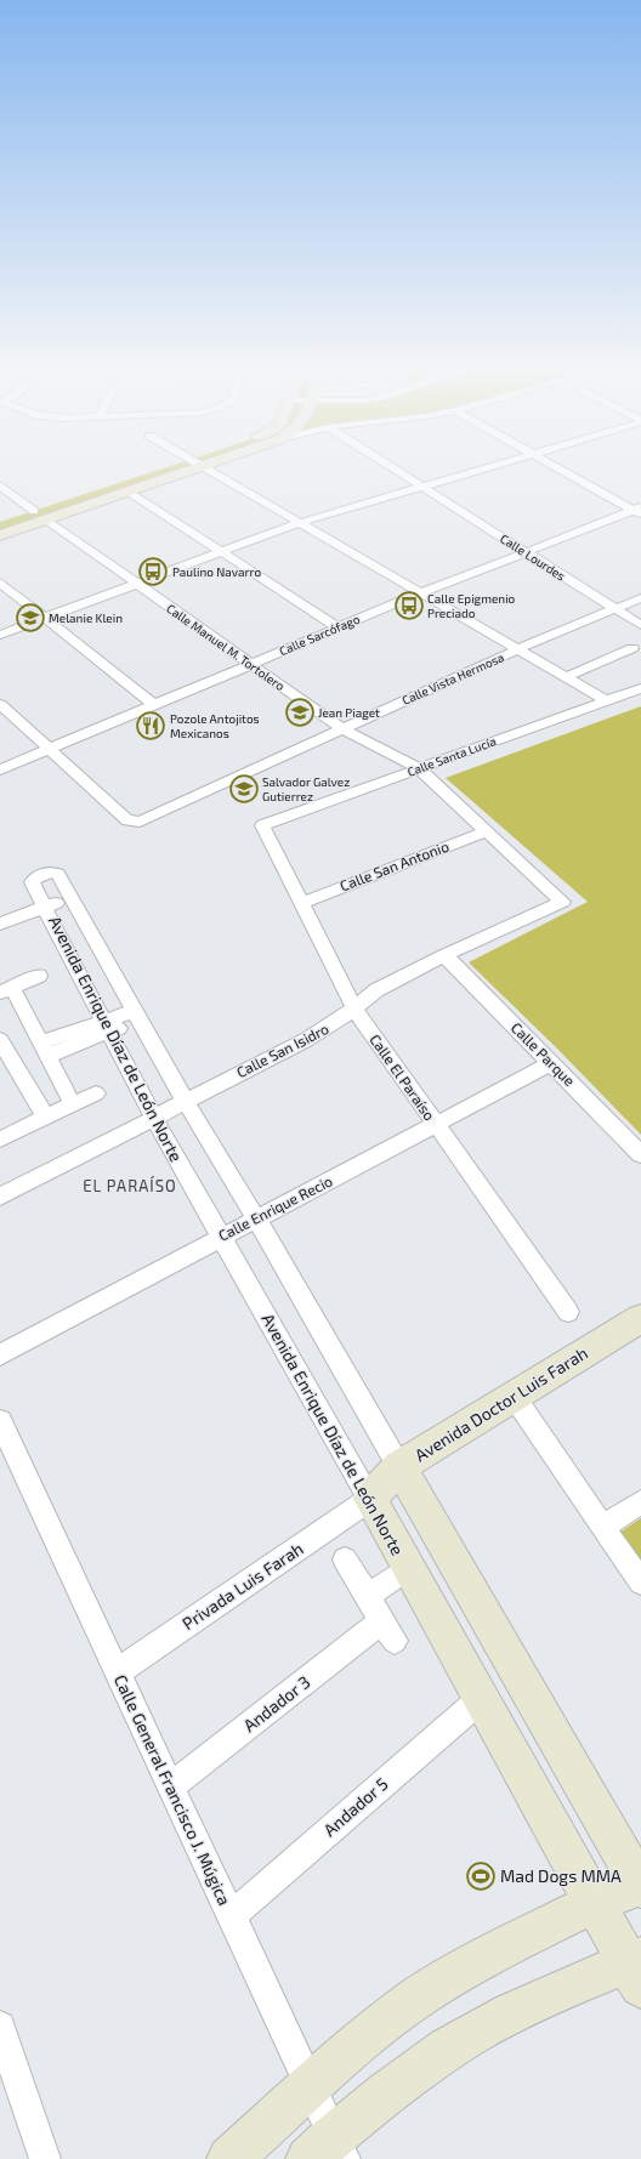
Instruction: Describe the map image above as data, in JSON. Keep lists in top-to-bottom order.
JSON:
{
  "streets": {
    "main road": ["Avenida Enrique Díaz de León Norte", "Avenida Doctor Luis Farah"],
    "street": [
      "Calle Lourdes",
      "Calle Sarcófago",
      "Calle Manuel M. Tortolero",
      "Calle Vista Hermosa",
      "Calle Santa Lucía",
      "Calle San Antonio",
      "Calle San Isidro",
      "Calle Parque",
      "Calle El Paraíso",
      "Calle Enrique Recio",
      "Privada Luis Farah",
      "Andador 3",
      "Calle General Francisco J. Múgica",
      "Andador 5"
    ]
  },
  "crossings": [
    ["Calle Lourdes", "Calle Sarcófago"],
    ["Calle Lourdes", "Calle Vista Hermosa"],
    ["Calle Sarcófago", "Calle Manuel M. Tortolero"],
    ["Calle Sarcófago", "Calle Vista Hermosa"],
    ["Calle Manuel M. Tortolero", "Calle Vista Hermosa"],
    ["Calle Manuel M. Tortolero", "Calle Santa Lucía"],
    ["Calle Manuel M. Tortolero", "Calle San Antonio"],
    ["Calle Manuel M. Tortolero", "Calle San Isidro"],
    ["Calle Santa Lucía", "Calle El Paraíso"],
    ["Calle San Antonio", "Calle El Paraíso"],
    ["Avenida Enrique Díaz de León Norte", "Calle San Isidro"],
    ["Avenida Enrique Díaz de León Norte", "Calle Enrique Recio"],
    ["Avenida Enrique Díaz de León Norte", "Avenida Doctor Luis Farah"],
    ["Avenida Enrique Díaz de León Norte", "Privada Luis Farah"],
    ["Avenida Enrique Díaz de León Norte", "Andador 5"],
    ["Calle San Isidro", "Calle Parque"],
    ["Calle San Isidro", "Calle El Paraíso"],
    ["Calle Parque", "Calle Enrique Recio"],
    ["Calle El Paraíso", "Calle Enrique Recio"],
    ["Avenida Doctor Luis Farah", "Privada Luis Farah"],
    ["Privada Luis Farah", "Calle General Francisco J. Múgica"],
    ["Andador 3", "Calle General Francisco J. Múgica"],
    ["Calle General Francisco J. Múgica", "Andador 5"]
  ],
  "districts": ["EL PARAÍSO"],
  "places": {
    "bus stop": ["Paulino Navarro", "Calle Epigmenio Preciado"],
    "school or university": ["Melanie Klein", "Jean Piaget", "Salvador Galvez Gutierrez"],
    "restaurant": ["Pozole Antojitos Mexicanos"],
    "sports": ["Mad Dogs MMA"]
  }
}
